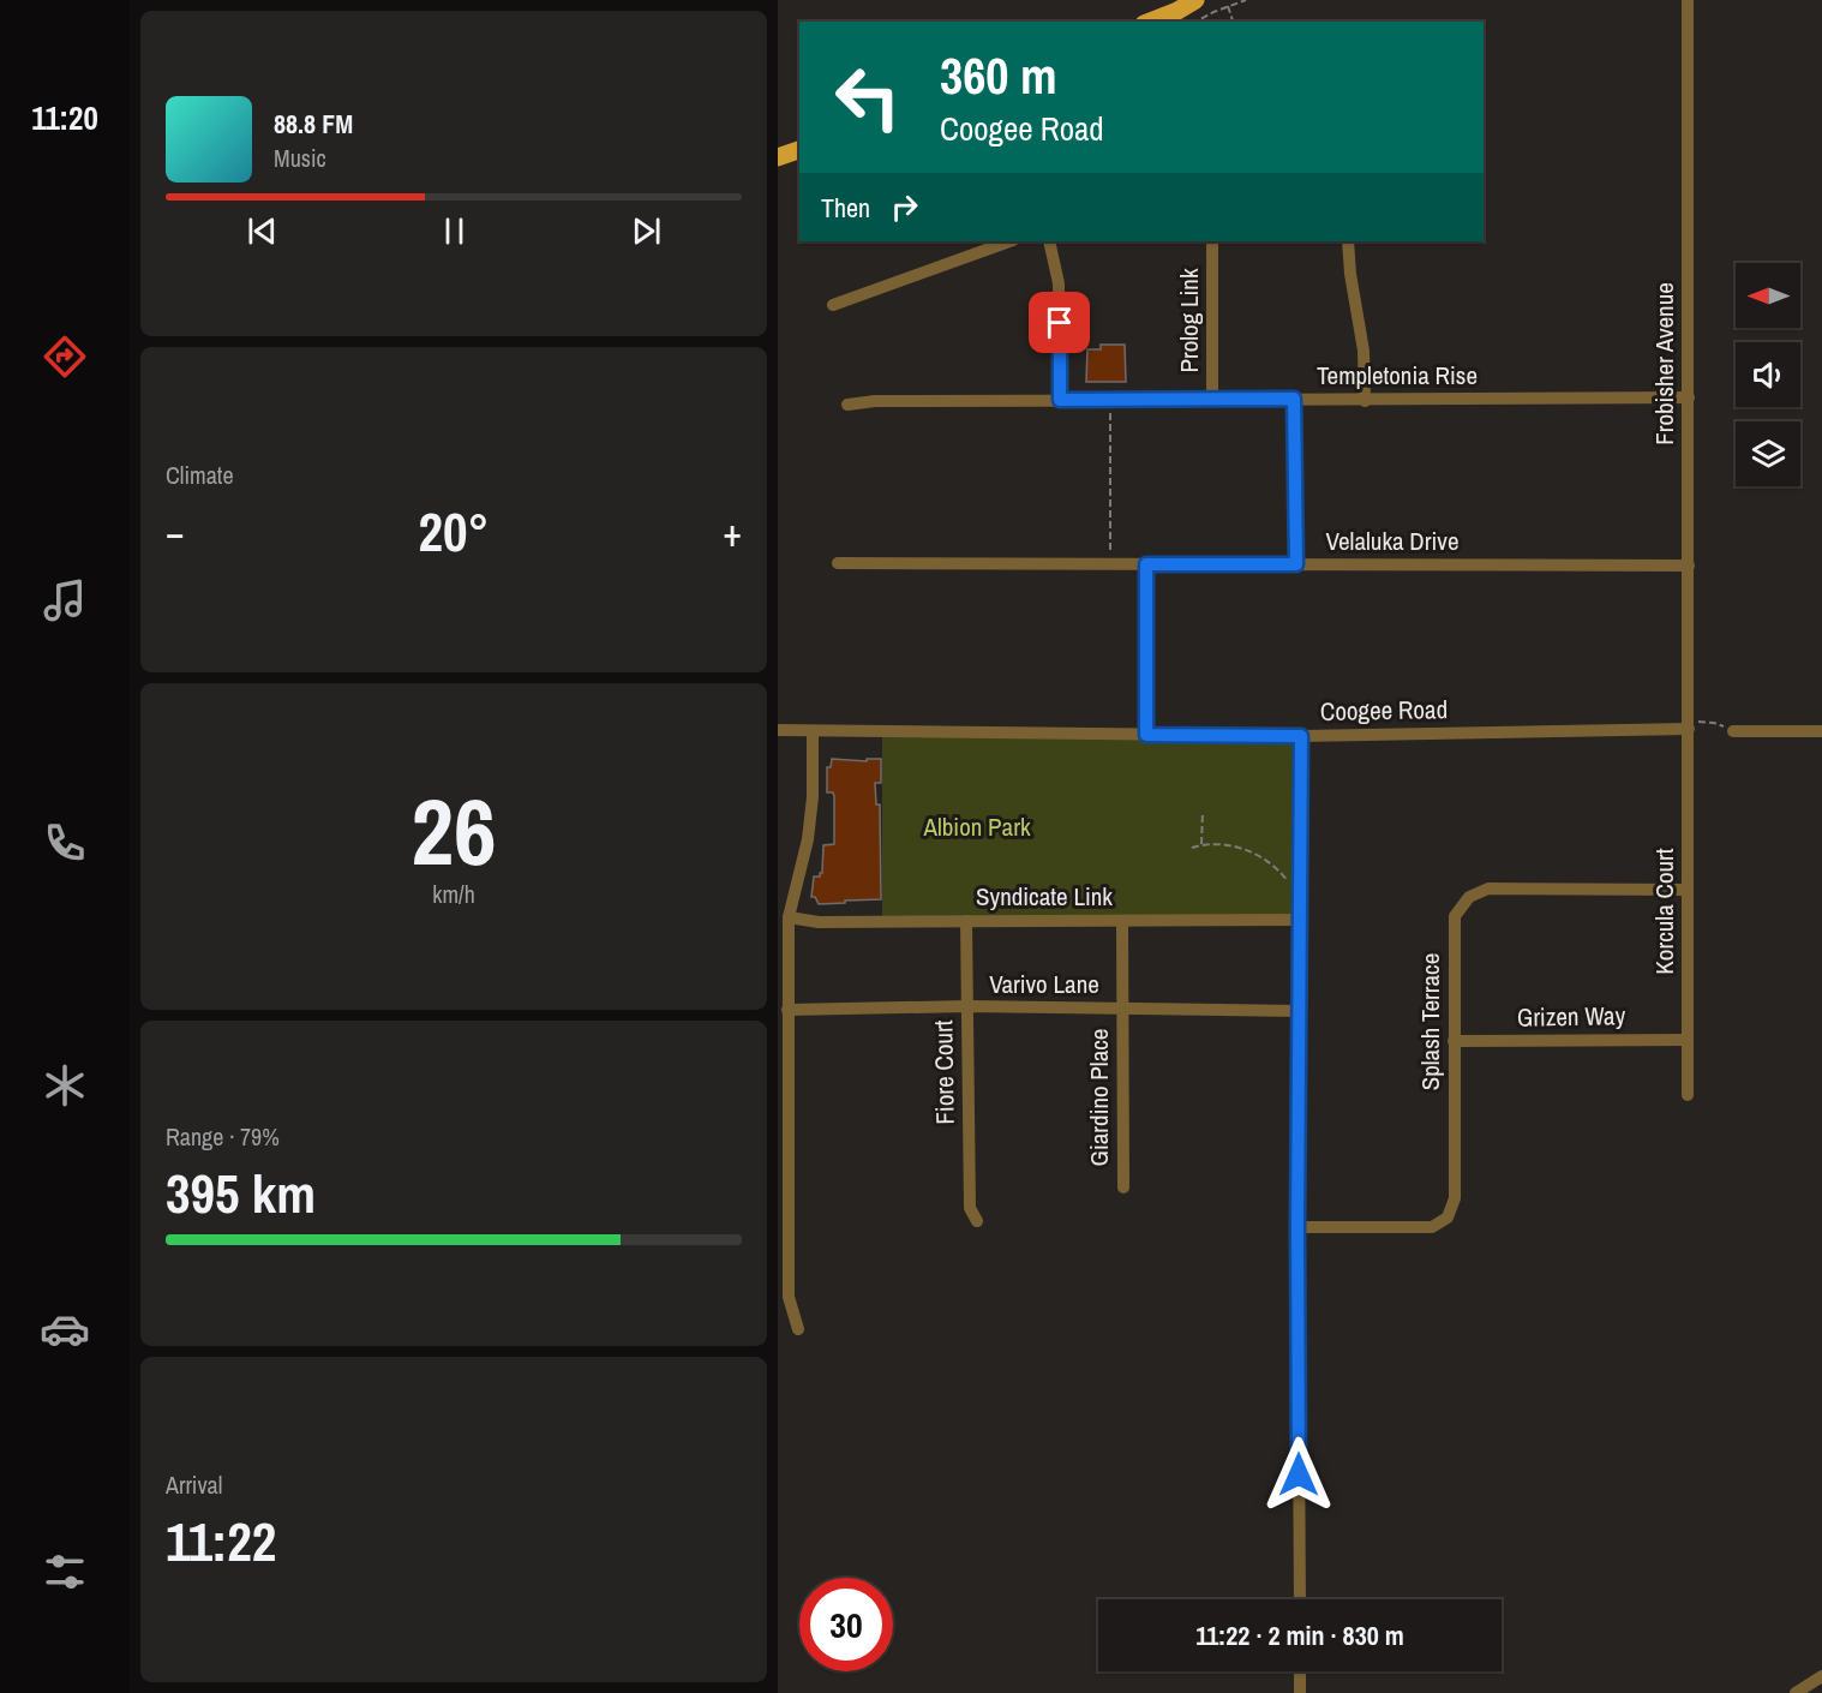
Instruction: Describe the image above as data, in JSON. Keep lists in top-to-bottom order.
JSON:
{
  "streets": {
    "street": [
      "Prolog Link",
      "Frobisher Avenue",
      "Templetonia Rise",
      "Velaluka Drive",
      "Coogee Road",
      "Syndicate Link",
      "Korcula Court",
      "Varivo Lane",
      "Grizen Way",
      "Splash Terrace",
      "Fiore Court",
      "Giardino Place"
    ]
  },
  "crossings": [
    ["Prolog Link", "Templetonia Rise"],
    ["Frobisher Avenue", "Templetonia Rise"],
    ["Frobisher Avenue", "Velaluka Drive"],
    ["Frobisher Avenue", "Coogee Road"],
    ["Frobisher Avenue", "Korcula Court"],
    ["Coogee Road", "Korcula Court"],
    ["Syndicate Link", "Fiore Court"],
    ["Syndicate Link", "Giardino Place"],
    ["Korcula Court", "Grizen Way"],
    ["Korcula Court", "Splash Terrace"],
    ["Varivo Lane", "Fiore Court"],
    ["Varivo Lane", "Giardino Place"],
    ["Grizen Way", "Splash Terrace"]
  ],
  "parks": ["Albion Park"],
  "north": "left",
  "page": {
    "tabs": "11:20",
    "turn": ["360 m", "Coogee Road"],
    "song": ["88.8 FM", "Music"],
    "then": "Then",
    "tile": [
      "Climate",
      ["26", "km/h"],
      ["Range · 79%", "395 km"],
      ["Arrival", "11:22"]
    ],
    "heat": ["−", "20°", "+"],
    "limit": "30",
    "trip": "11:22 · 2 min · 830 m"
  }
}
